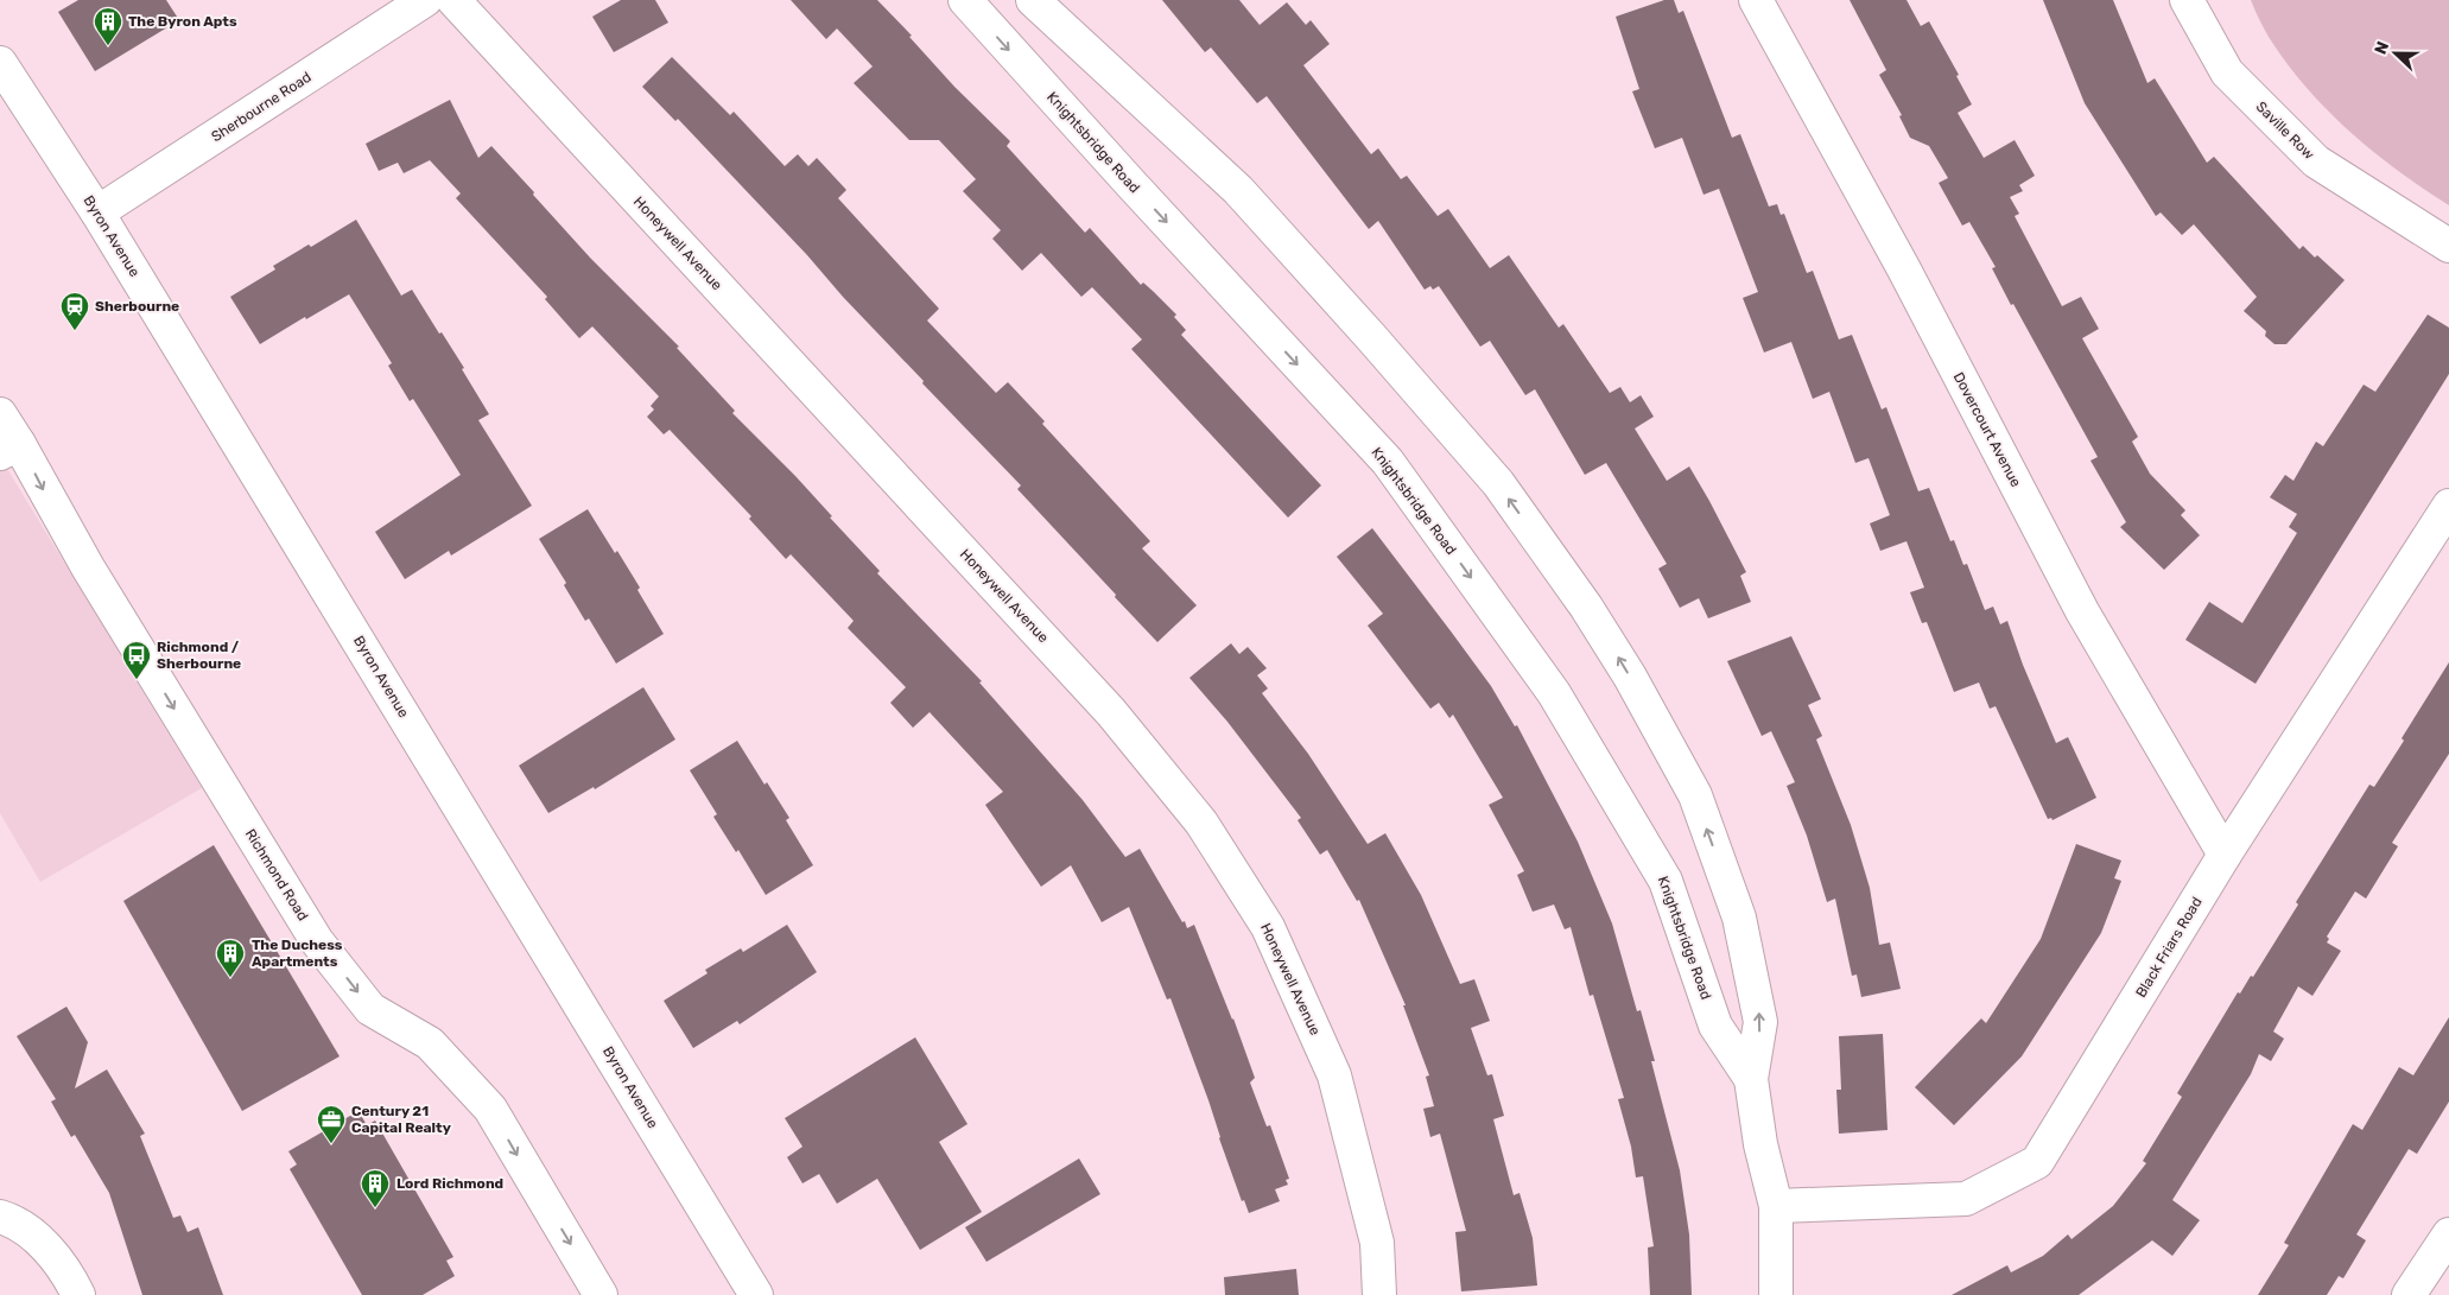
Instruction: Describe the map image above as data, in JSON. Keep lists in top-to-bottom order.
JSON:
{
  "streets": {
    "street": [
      "Sherbourne Road",
      "Saville Row",
      "Knightsbridge Road",
      "Byron Avenue",
      "Honeywell Avenue",
      "Dovercourt Avenue",
      "Richmond Road",
      "Black Friars Road"
    ]
  },
  "crossings": [
    ["Sherbourne Road", "Byron Avenue"],
    ["Knightsbridge Road", "Black Friars Road"],
    ["Dovercourt Avenue", "Black Friars Road"]
  ],
  "one_way": ["Richmond Road"],
  "places": {
    "building": ["The Byron Apts", "The Duchess Apartments", "Lord Richmond"],
    "station": ["Sherbourne"],
    "bus stop": ["Richmond / Sherbourne"],
    "office": ["Century 21 Capital Realty"]
  },
  "north": "left"
}
